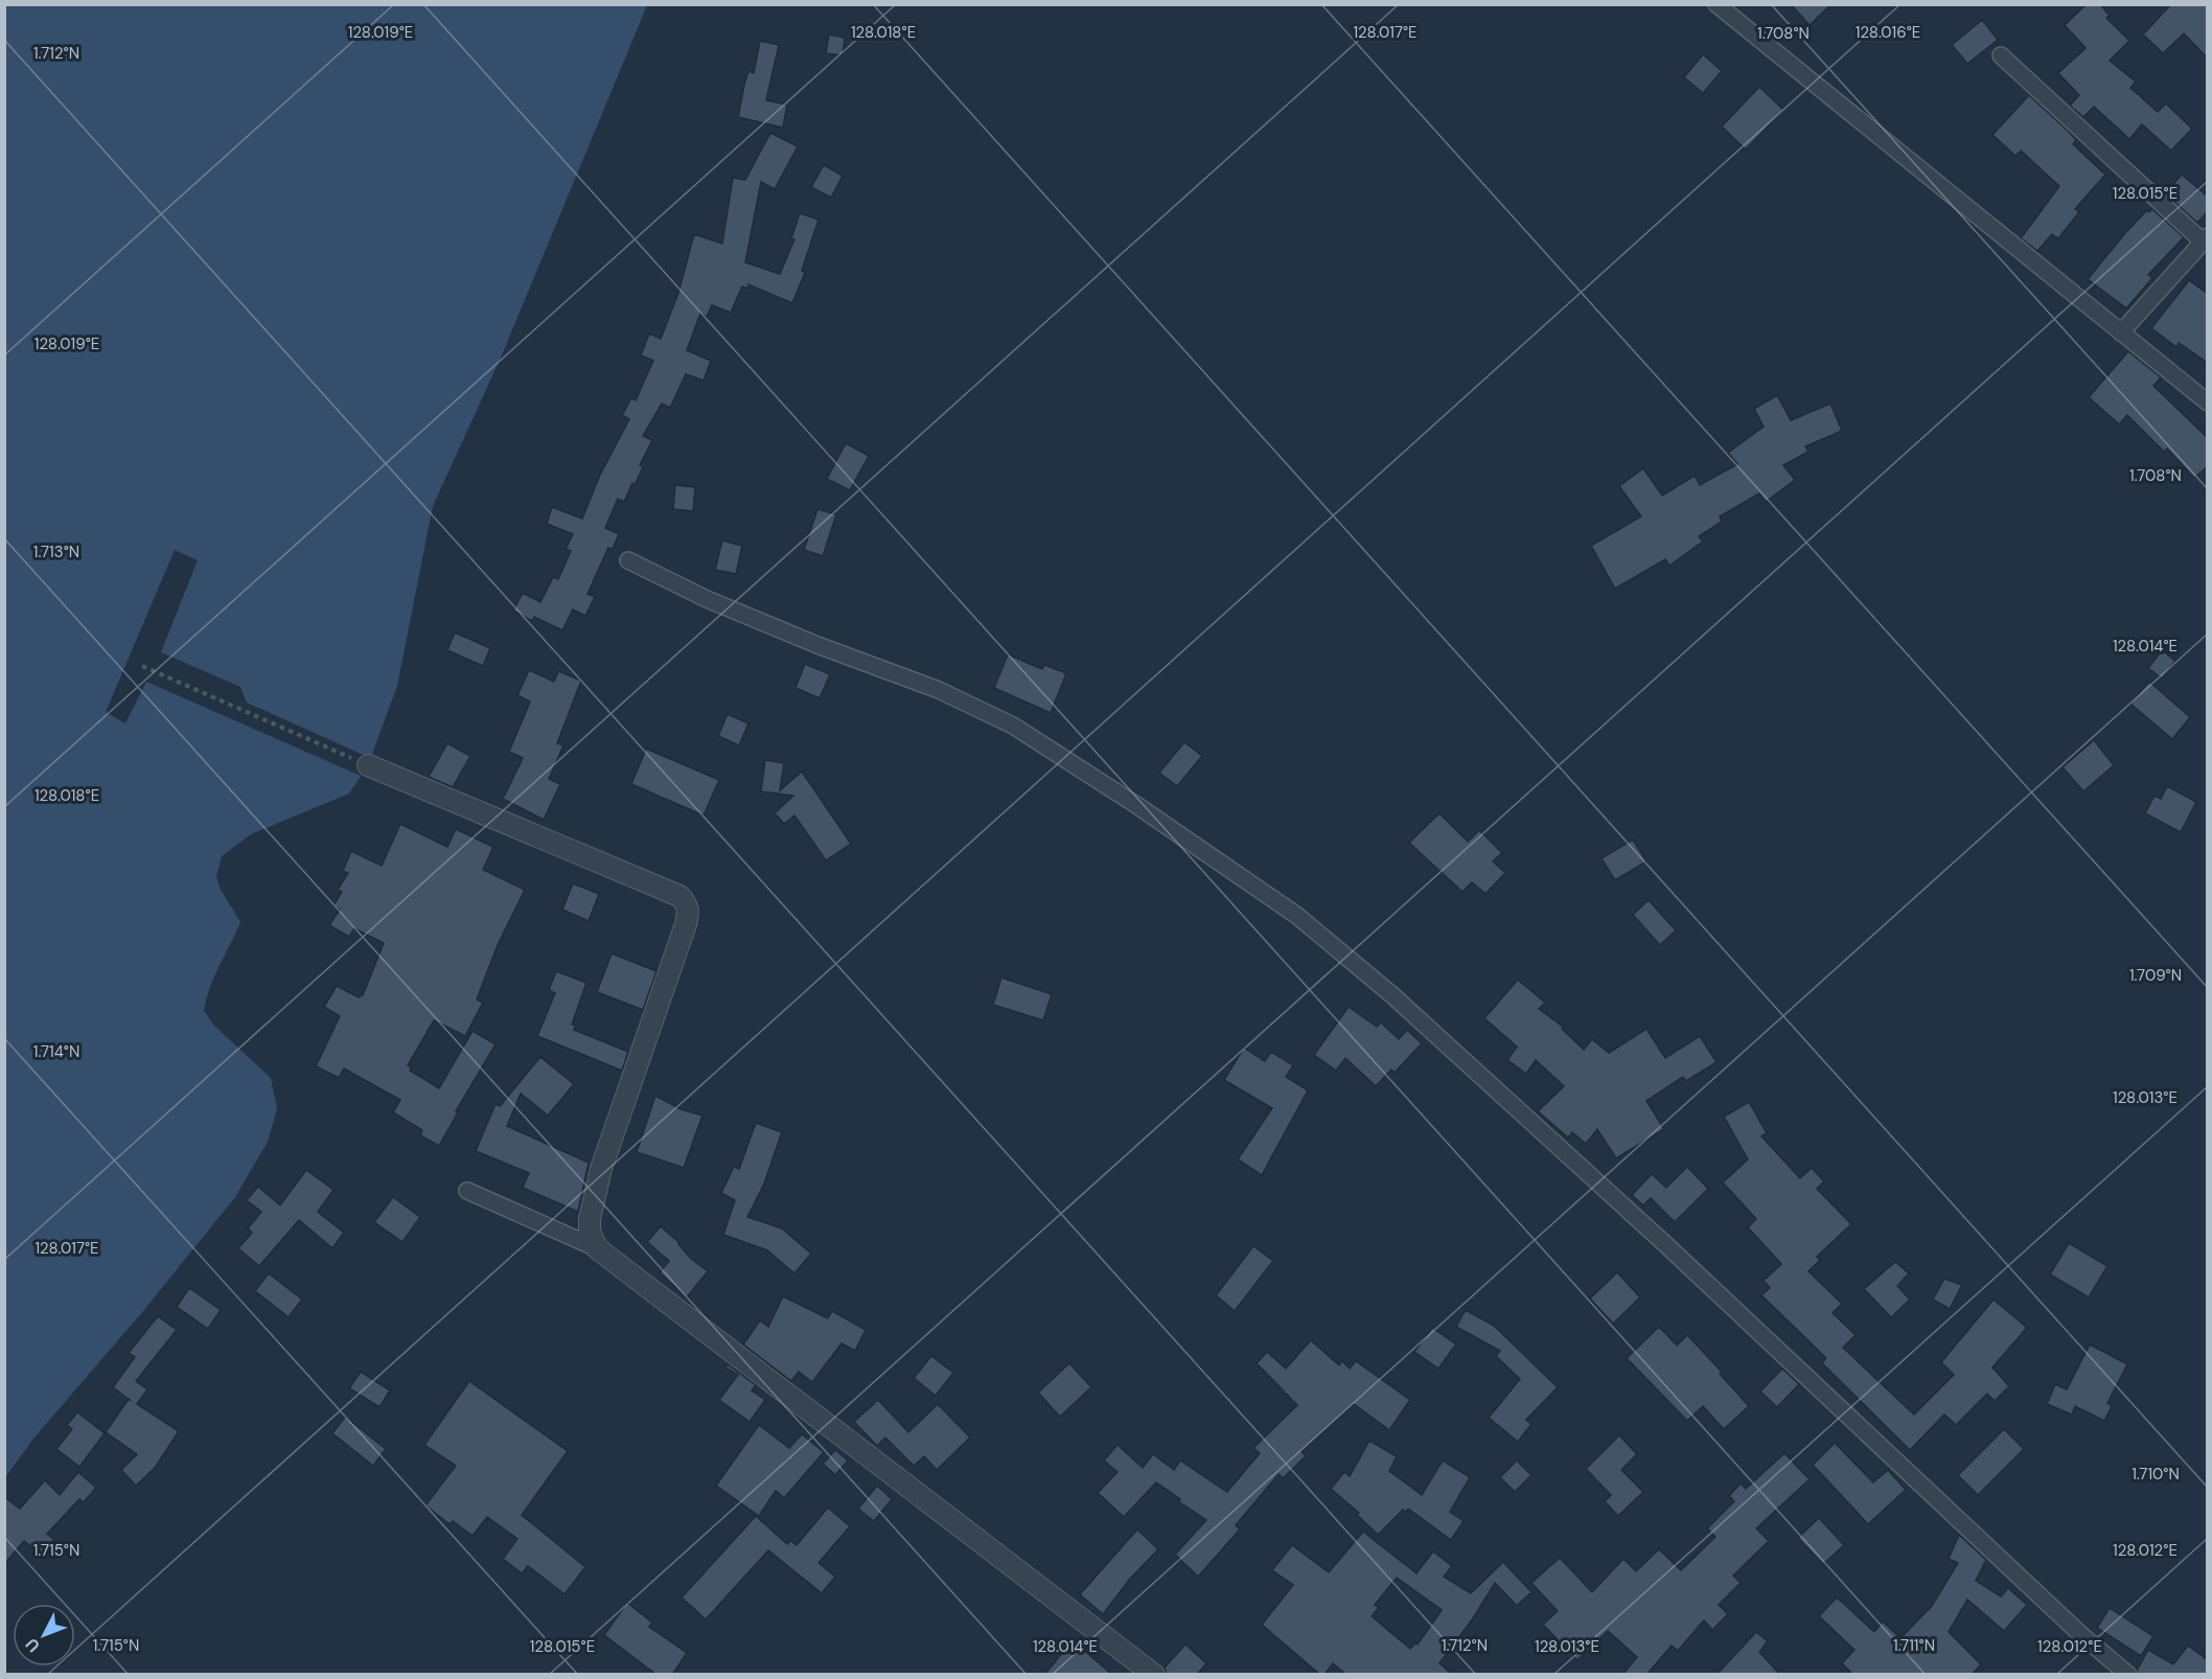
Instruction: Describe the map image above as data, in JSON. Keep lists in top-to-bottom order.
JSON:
{
  "north": "bottom left",
  "coordinates": [
    "128.017°E",
    "128.016°E",
    "128.019°E",
    "128.018°E",
    "1.708°N",
    "1.712°N",
    "128.015°E",
    "1.713°N",
    "128.014°E",
    "1.709°N",
    "1.714°N",
    "128.013°E",
    "1.710°N",
    "128.012°E",
    "1.715°N",
    "1.711°N"
  ]
}
